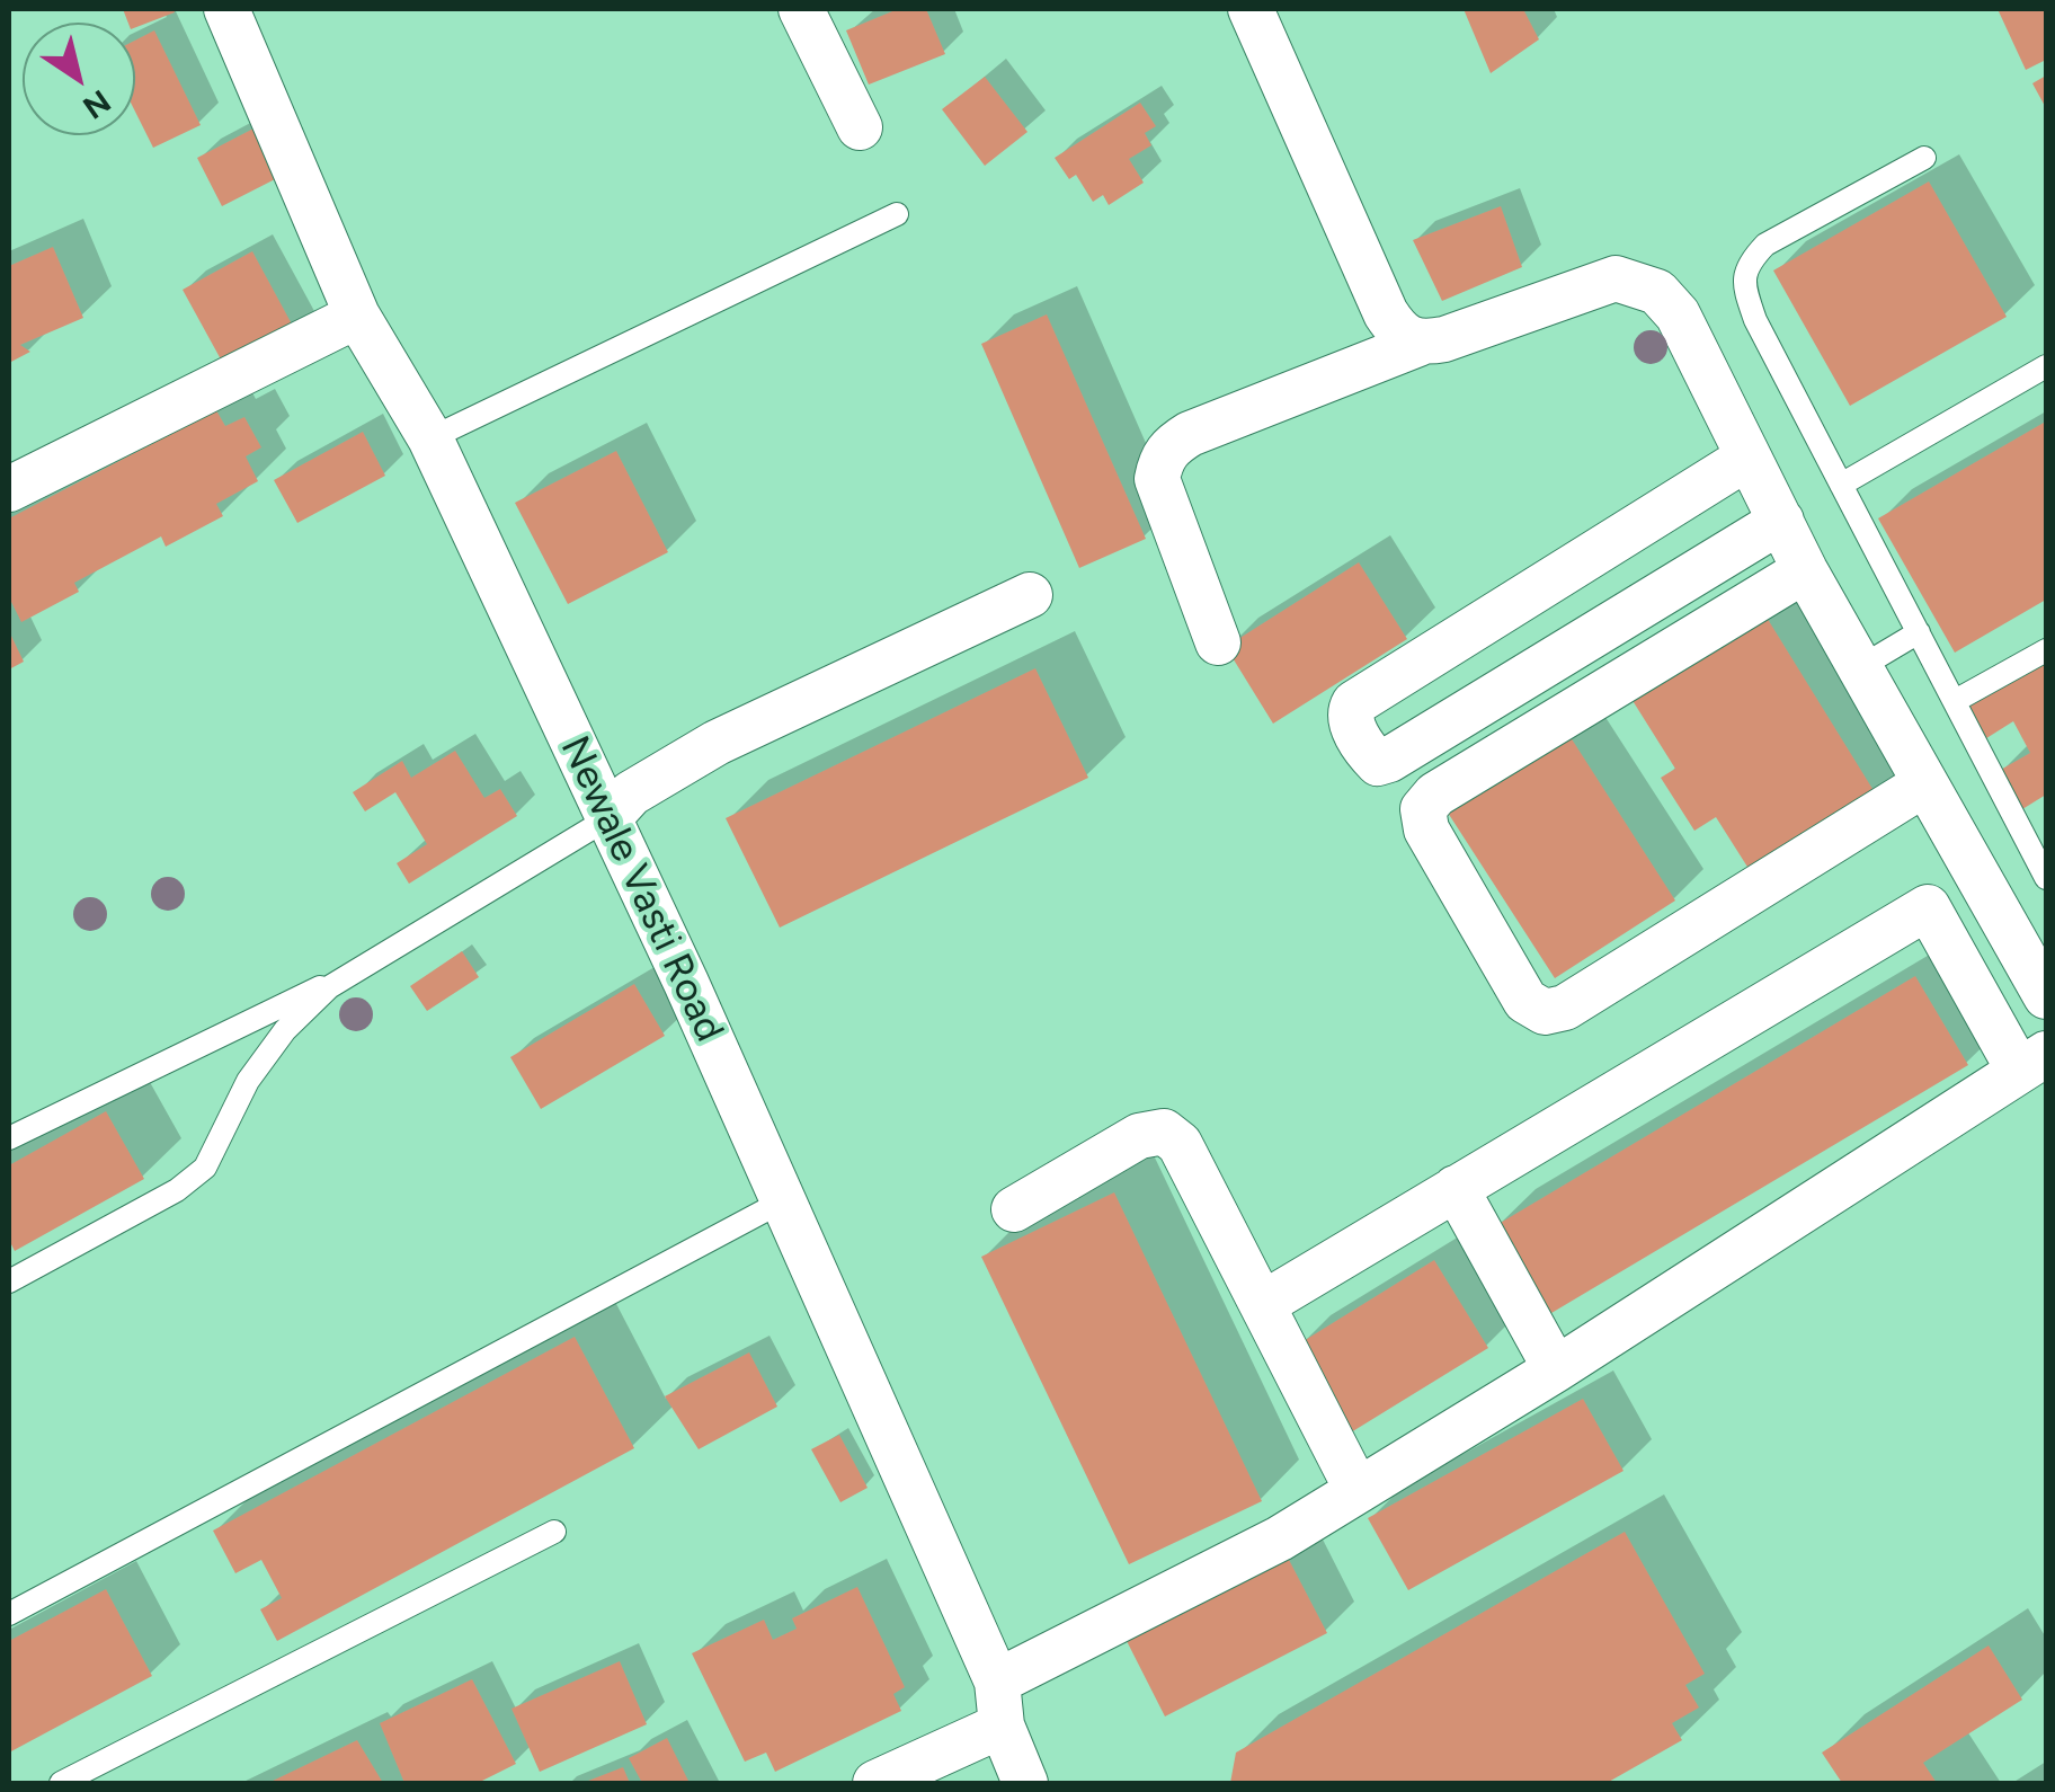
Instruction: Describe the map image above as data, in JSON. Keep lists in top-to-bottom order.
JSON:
{
  "streets": {
    "street": ["Newale Vasti Road"]
  },
  "north": "bottom right"
}
